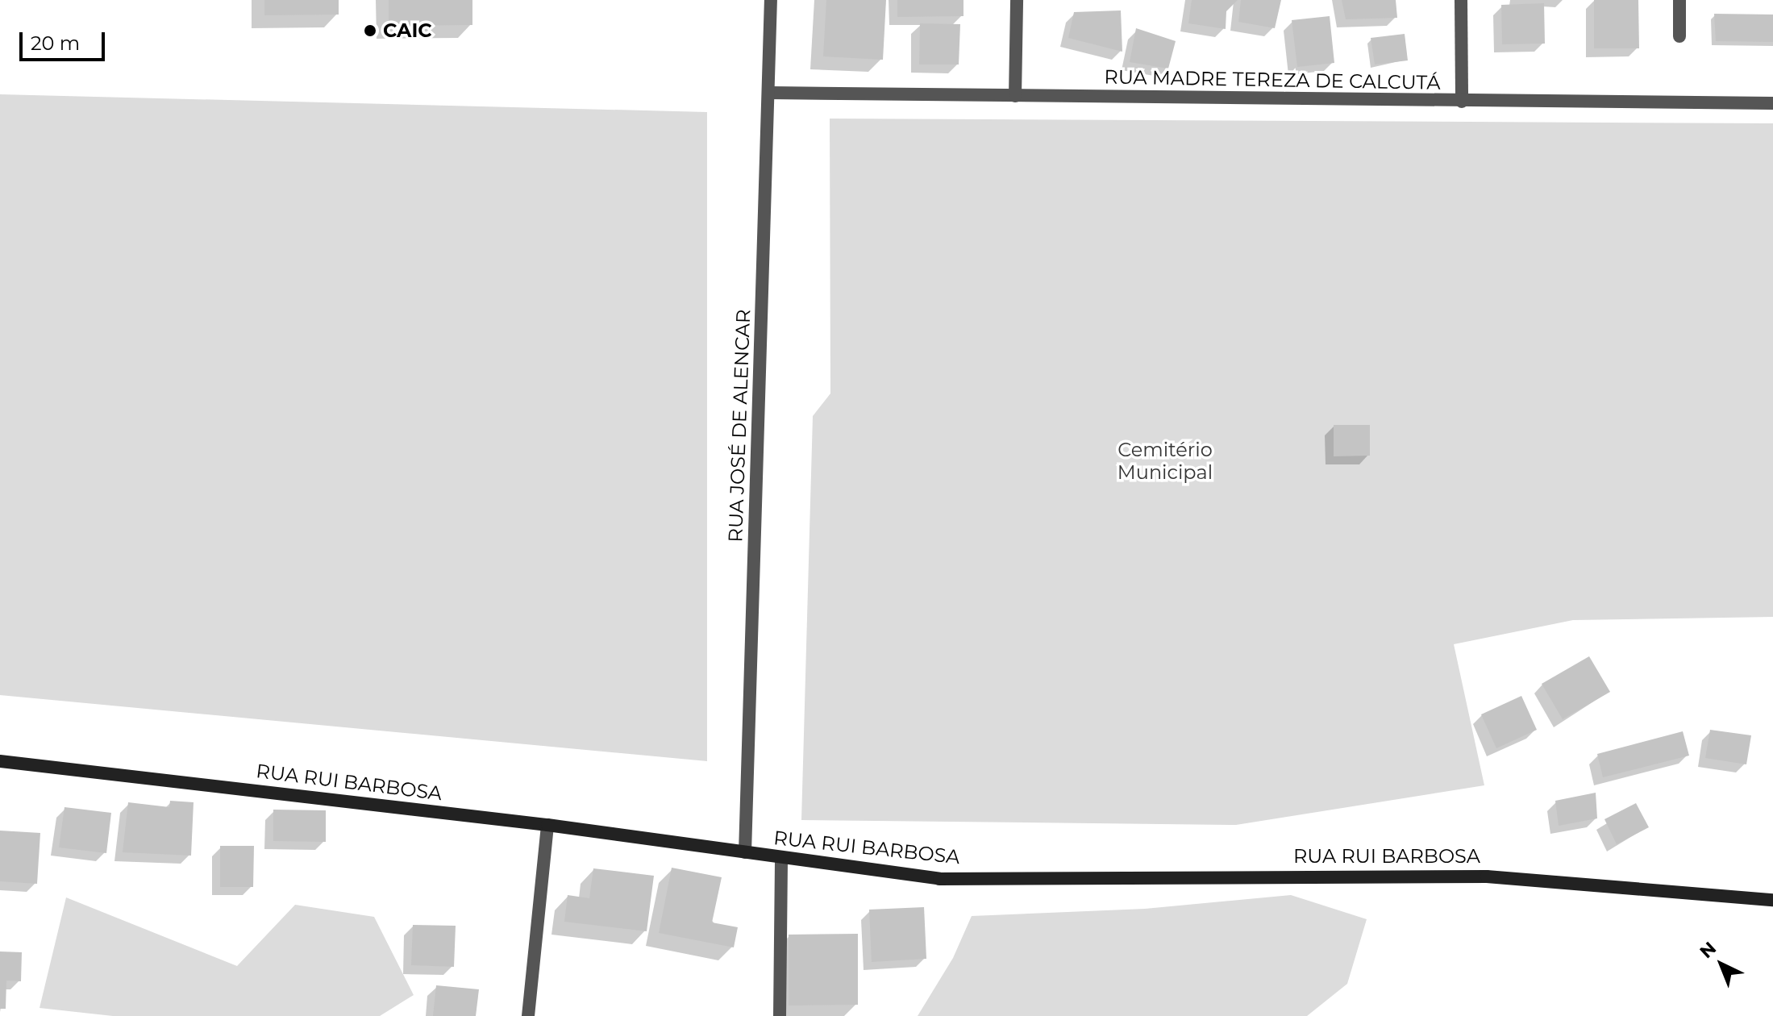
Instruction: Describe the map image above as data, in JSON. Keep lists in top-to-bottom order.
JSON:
{
  "streets": {
    "main road": ["RUA RUI BARBOSA"],
    "street": ["RUA MADRE TEREZA DE CALCUTÁ", "RUA JOSÉ DE ALENCAR"]
  },
  "crossings": [
    ["RUA MADRE TEREZA DE CALCUTÁ", "RUA JOSÉ DE ALENCAR"],
    ["RUA JOSÉ DE ALENCAR", "RUA RUI BARBOSA"]
  ],
  "parks": ["Cemitério Municipal"],
  "places": ["CAIC"],
  "scale_bar": "20 m",
  "north": "top left"
}
